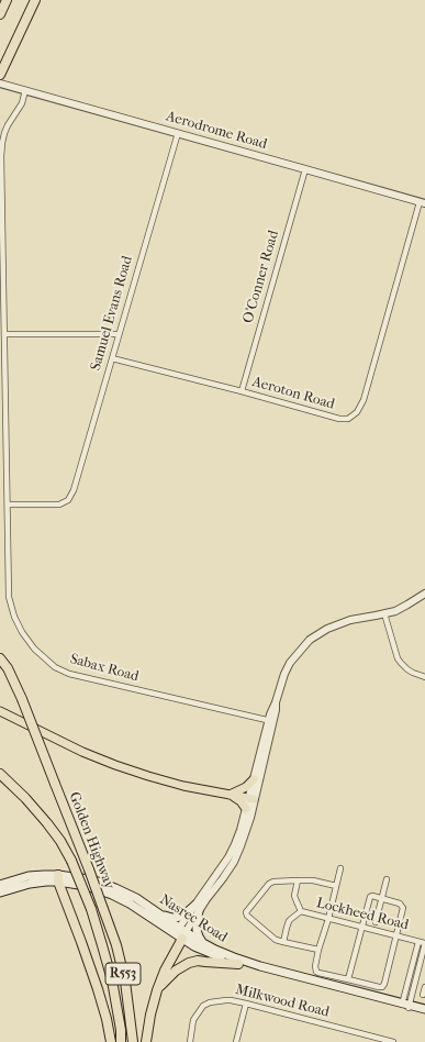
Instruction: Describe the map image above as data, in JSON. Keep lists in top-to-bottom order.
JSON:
{
  "streets": {
    "highway": ["Golden Highway", "R553"],
    "main road": ["Nasrec Road"],
    "street": [
      "Aerodrome Road",
      "O'Conner Road",
      "Samuel Evans Road",
      "Aeroton Road",
      "Sabax Road",
      "Lockheed Road",
      "Milkwood Road"
    ]
  },
  "crossings": [
    ["Aerodrome Road", "O'Conner Road"],
    ["Aerodrome Road", "Samuel Evans Road"],
    ["Aerodrome Road", "Aeroton Road"],
    ["Aerodrome Road", "Sabax Road"],
    ["O'Conner Road", "Aeroton Road"],
    ["Samuel Evans Road", "Aeroton Road"],
    ["Samuel Evans Road", "Sabax Road"]
  ]
}
